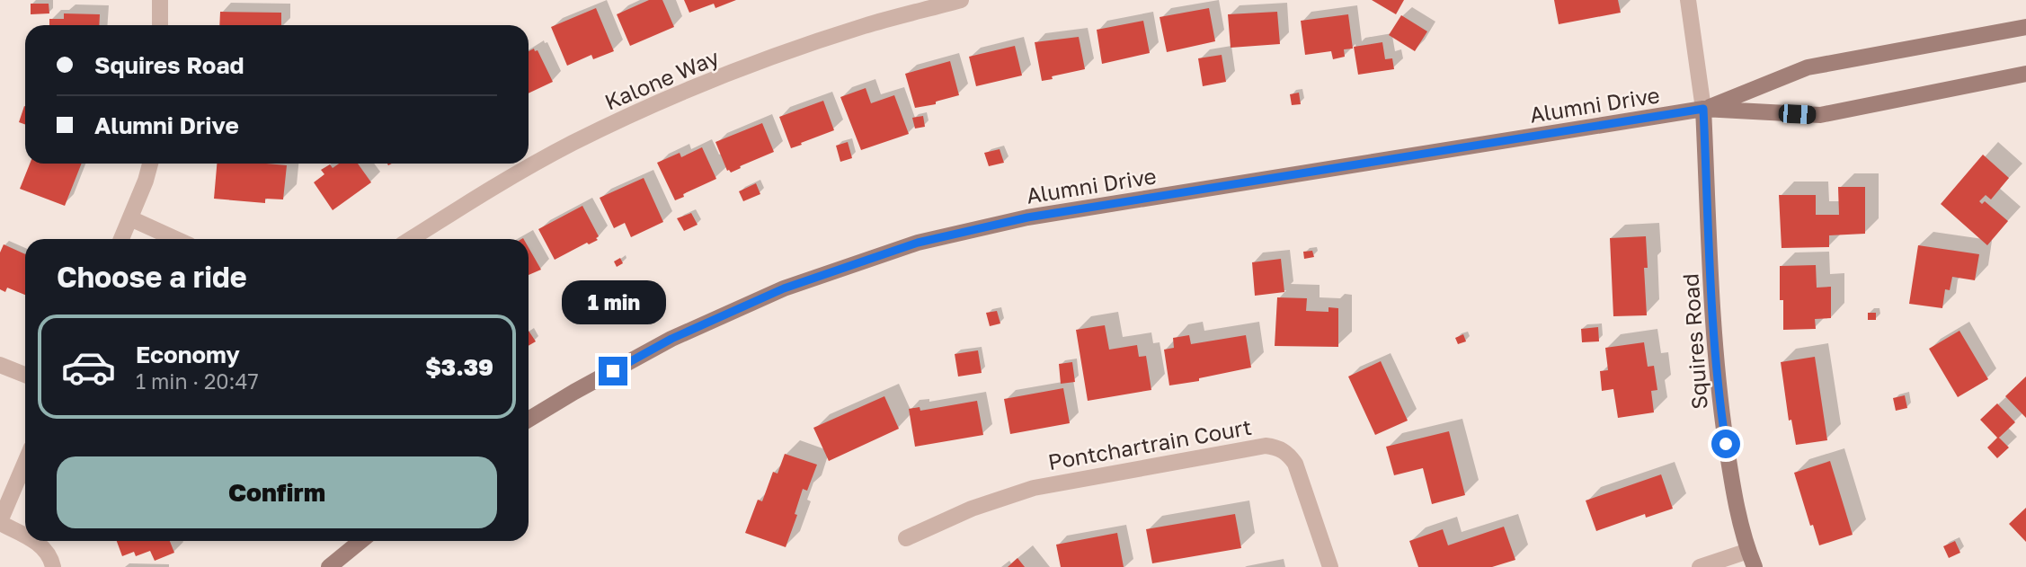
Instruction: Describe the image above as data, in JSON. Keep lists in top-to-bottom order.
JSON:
{
  "streets": {
    "street": [
      "Kalone Way",
      "Alumni Drive",
      "Squires Road",
      "Pontchartrain Court"
    ]
  },
  "crossings": [
    ["Alumni Drive", "Squires Road"]
  ],
  "page": {
    "banner": ["Squires Road", "Alumni Drive"],
    "heading": "Choose a ride",
    "bubble": "1 min",
    "list": [
      {
        "name": "Economy",
        "note": "1 min · 20:47",
        "value": "$3.39"
      }
    ],
    "buttons": "Confirm"
  }
}
